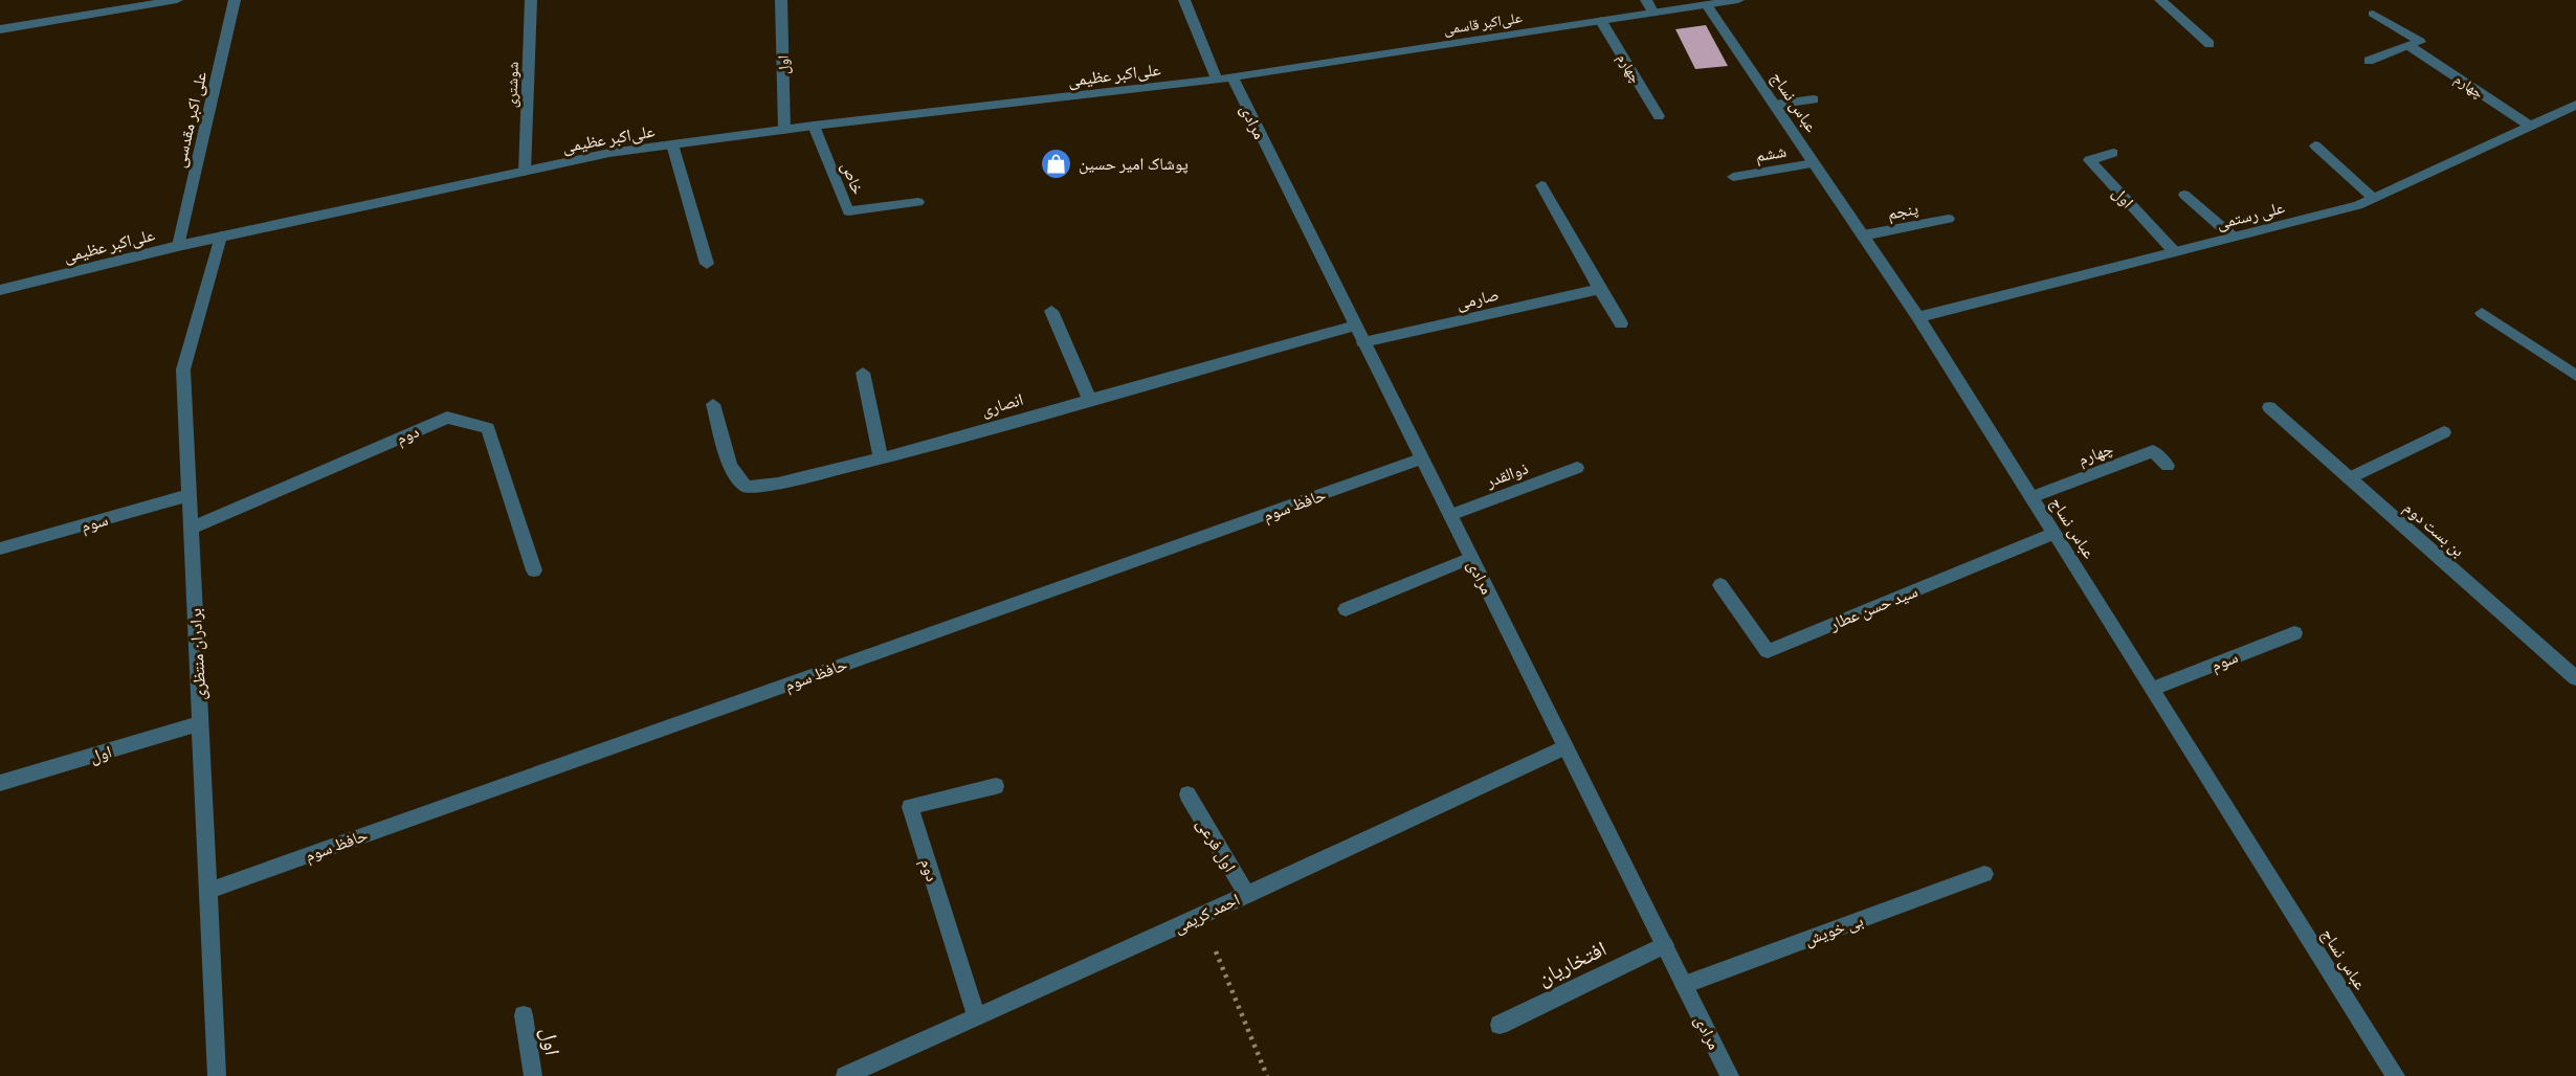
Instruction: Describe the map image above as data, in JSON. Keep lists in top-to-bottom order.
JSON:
{
  "streets": {
    "street": [
      "علی‌اکبر قاسمی",
      "اول",
      "چهارم",
      "علی‌اکبر عظیمی",
      "شوشتری",
      "عباس نساج",
      "علی اکبر مقدسی",
      "مرادی",
      "ششم",
      "خاص",
      "پنجم",
      "علی رستمی",
      "صارمی",
      "انصاری",
      "دوم",
      "ذوالقدر",
      "حافظ سوم",
      "سوم",
      "بن بست دوم",
      "سید حسن عطار",
      "برادران منتظری",
      "اول فرعی",
      "احمد کریمی",
      "بی خویش",
      "افتخاریان"
    ]
  },
  "crossings": [
    ["علی‌اکبر قاسمی", "چهارم"],
    ["علی‌اکبر قاسمی", "علی‌اکبر عظیمی"],
    ["علی‌اکبر قاسمی", "عباس نساج"],
    ["علی‌اکبر قاسمی", "مرادی"],
    ["اول", "علی‌اکبر عظیمی"],
    ["اول", "علی رستمی"],
    ["اول", "برادران منتظری"],
    ["چهارم", "عباس نساج"],
    ["چهارم", "علی رستمی"],
    ["علی‌اکبر عظیمی", "شوشتری"],
    ["علی‌اکبر عظیمی", "علی اکبر مقدسی"],
    ["علی‌اکبر عظیمی", "مرادی"],
    ["علی‌اکبر عظیمی", "خاص"],
    ["علی‌اکبر عظیمی", "برادران منتظری"],
    ["عباس نساج", "ششم"],
    ["عباس نساج", "پنجم"],
    ["عباس نساج", "علی رستمی"],
    ["عباس نساج", "سوم"],
    ["عباس نساج", "سید حسن عطار"],
    ["مرادی", "صارمی"],
    ["مرادی", "انصاری"],
    ["مرادی", "ذوالقدر"],
    ["مرادی", "حافظ سوم"],
    ["مرادی", "احمد کریمی"],
    ["مرادی", "بی خویش"],
    ["مرادی", "افتخاریان"],
    ["دوم", "برادران منتظری"],
    ["دوم", "احمد کریمی"],
    ["حافظ سوم", "برادران منتظری"],
    ["سوم", "برادران منتظری"],
    ["اول فرعی", "احمد کریمی"]
  ],
  "places": {
    "shop": ["پوشاک امیر حسین"]
  }
}
